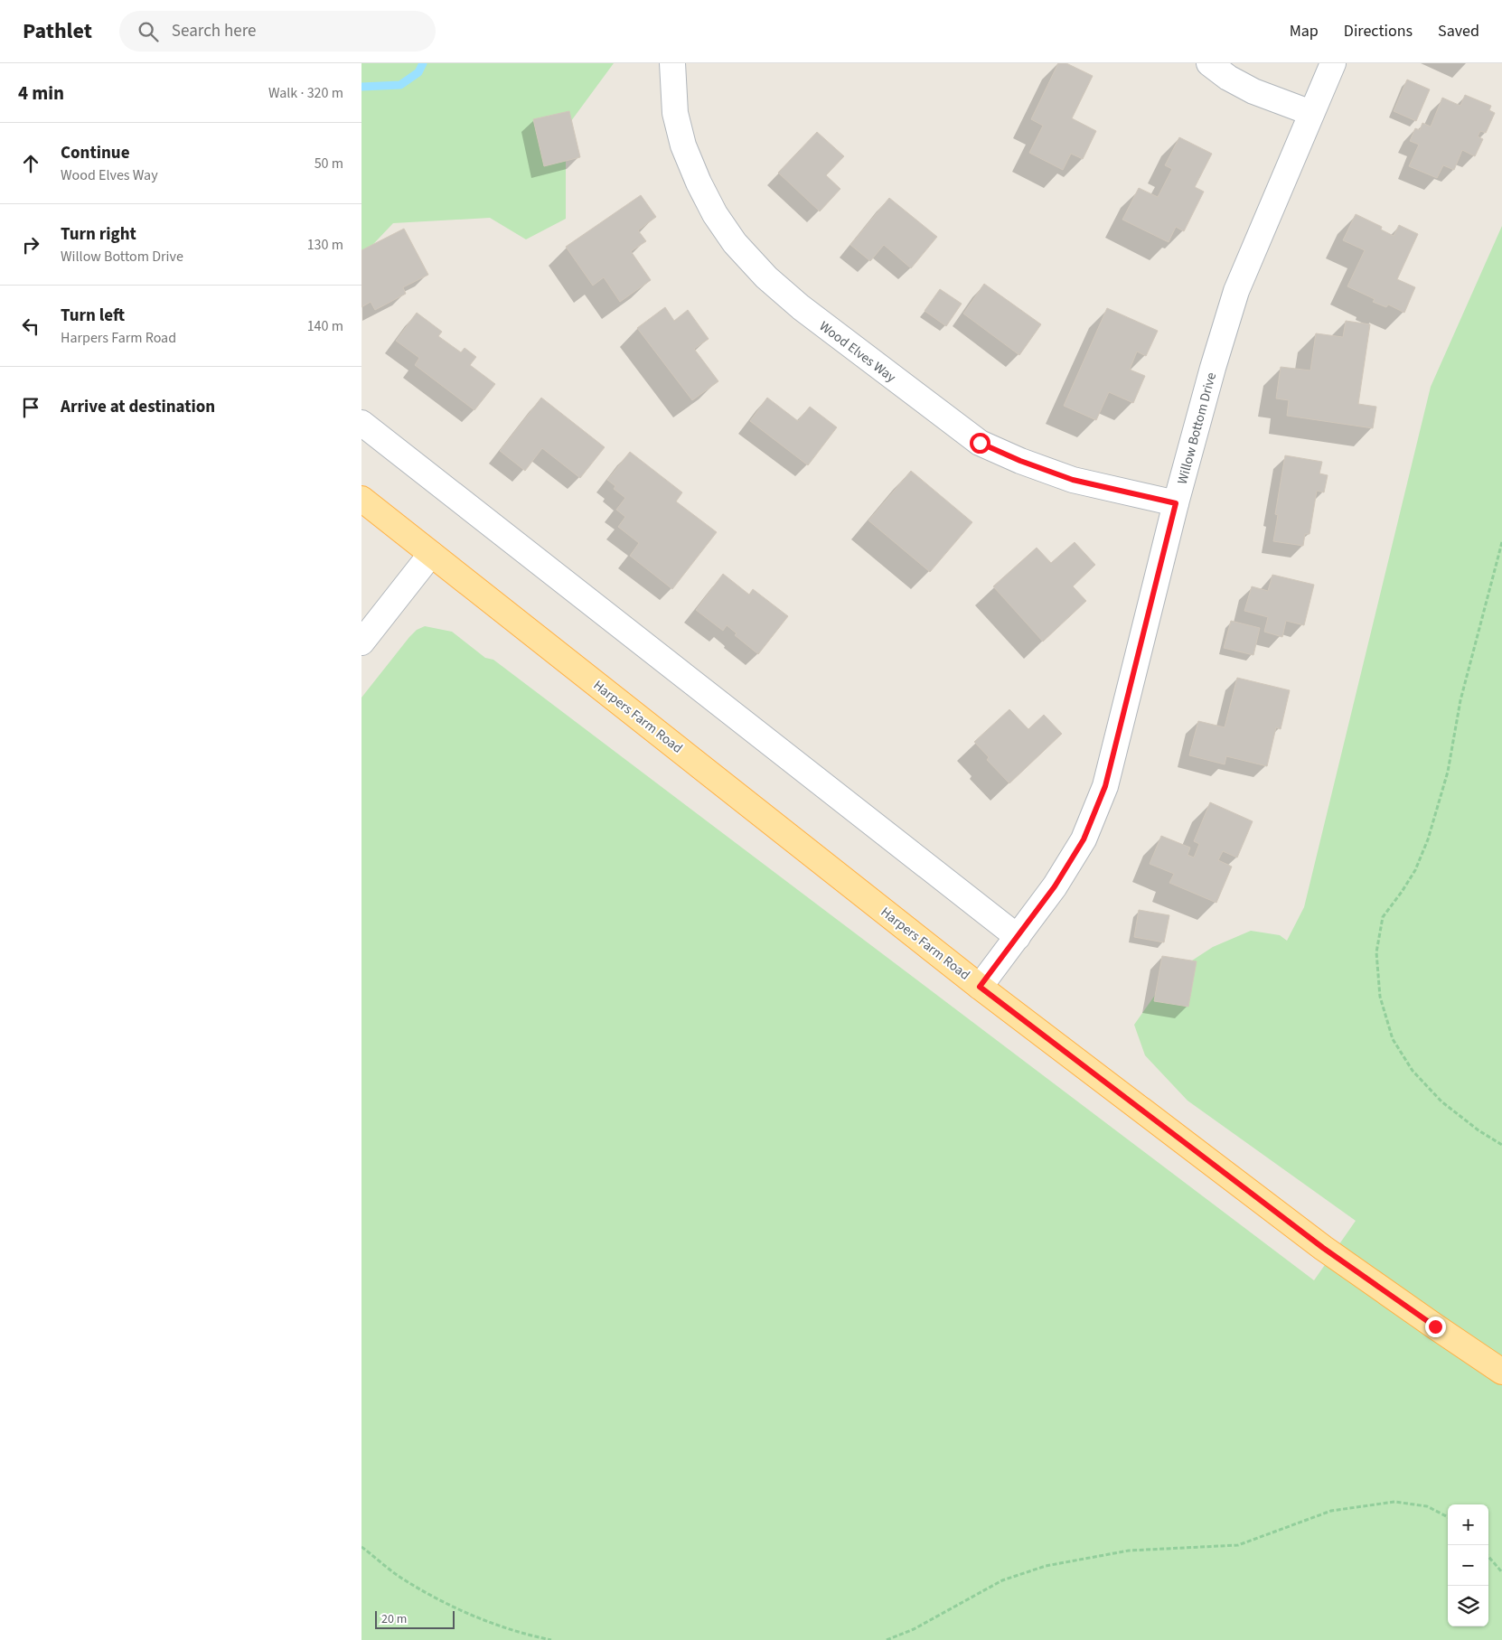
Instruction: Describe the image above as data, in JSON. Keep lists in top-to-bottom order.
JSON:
{
  "streets": {
    "main road": ["Harpers Farm Road"],
    "street": ["Wood Elves Way", "Willow Bottom Drive"]
  },
  "crossings": [
    ["Wood Elves Way", "Willow Bottom Drive"],
    ["Willow Bottom Drive", "Harpers Farm Road"]
  ],
  "scale_bar": "20 m",
  "page": {
    "header": "Pathlet",
    "search": "Search here",
    "nav": ["Map", "Directions", "Saved"],
    "heading": ["4 min", "Walk · 320 m"],
    "list": [
      ["Continue", "Wood Elves Way", "50 m"],
      ["Turn right", "Willow Bottom Drive", "130 m"],
      ["Turn left", "Harpers Farm Road", "140 m"],
      "Arrive at destination"
    ],
    "map_buttons": ["+", "−"],
    "scale": "20 m"
  }
}
